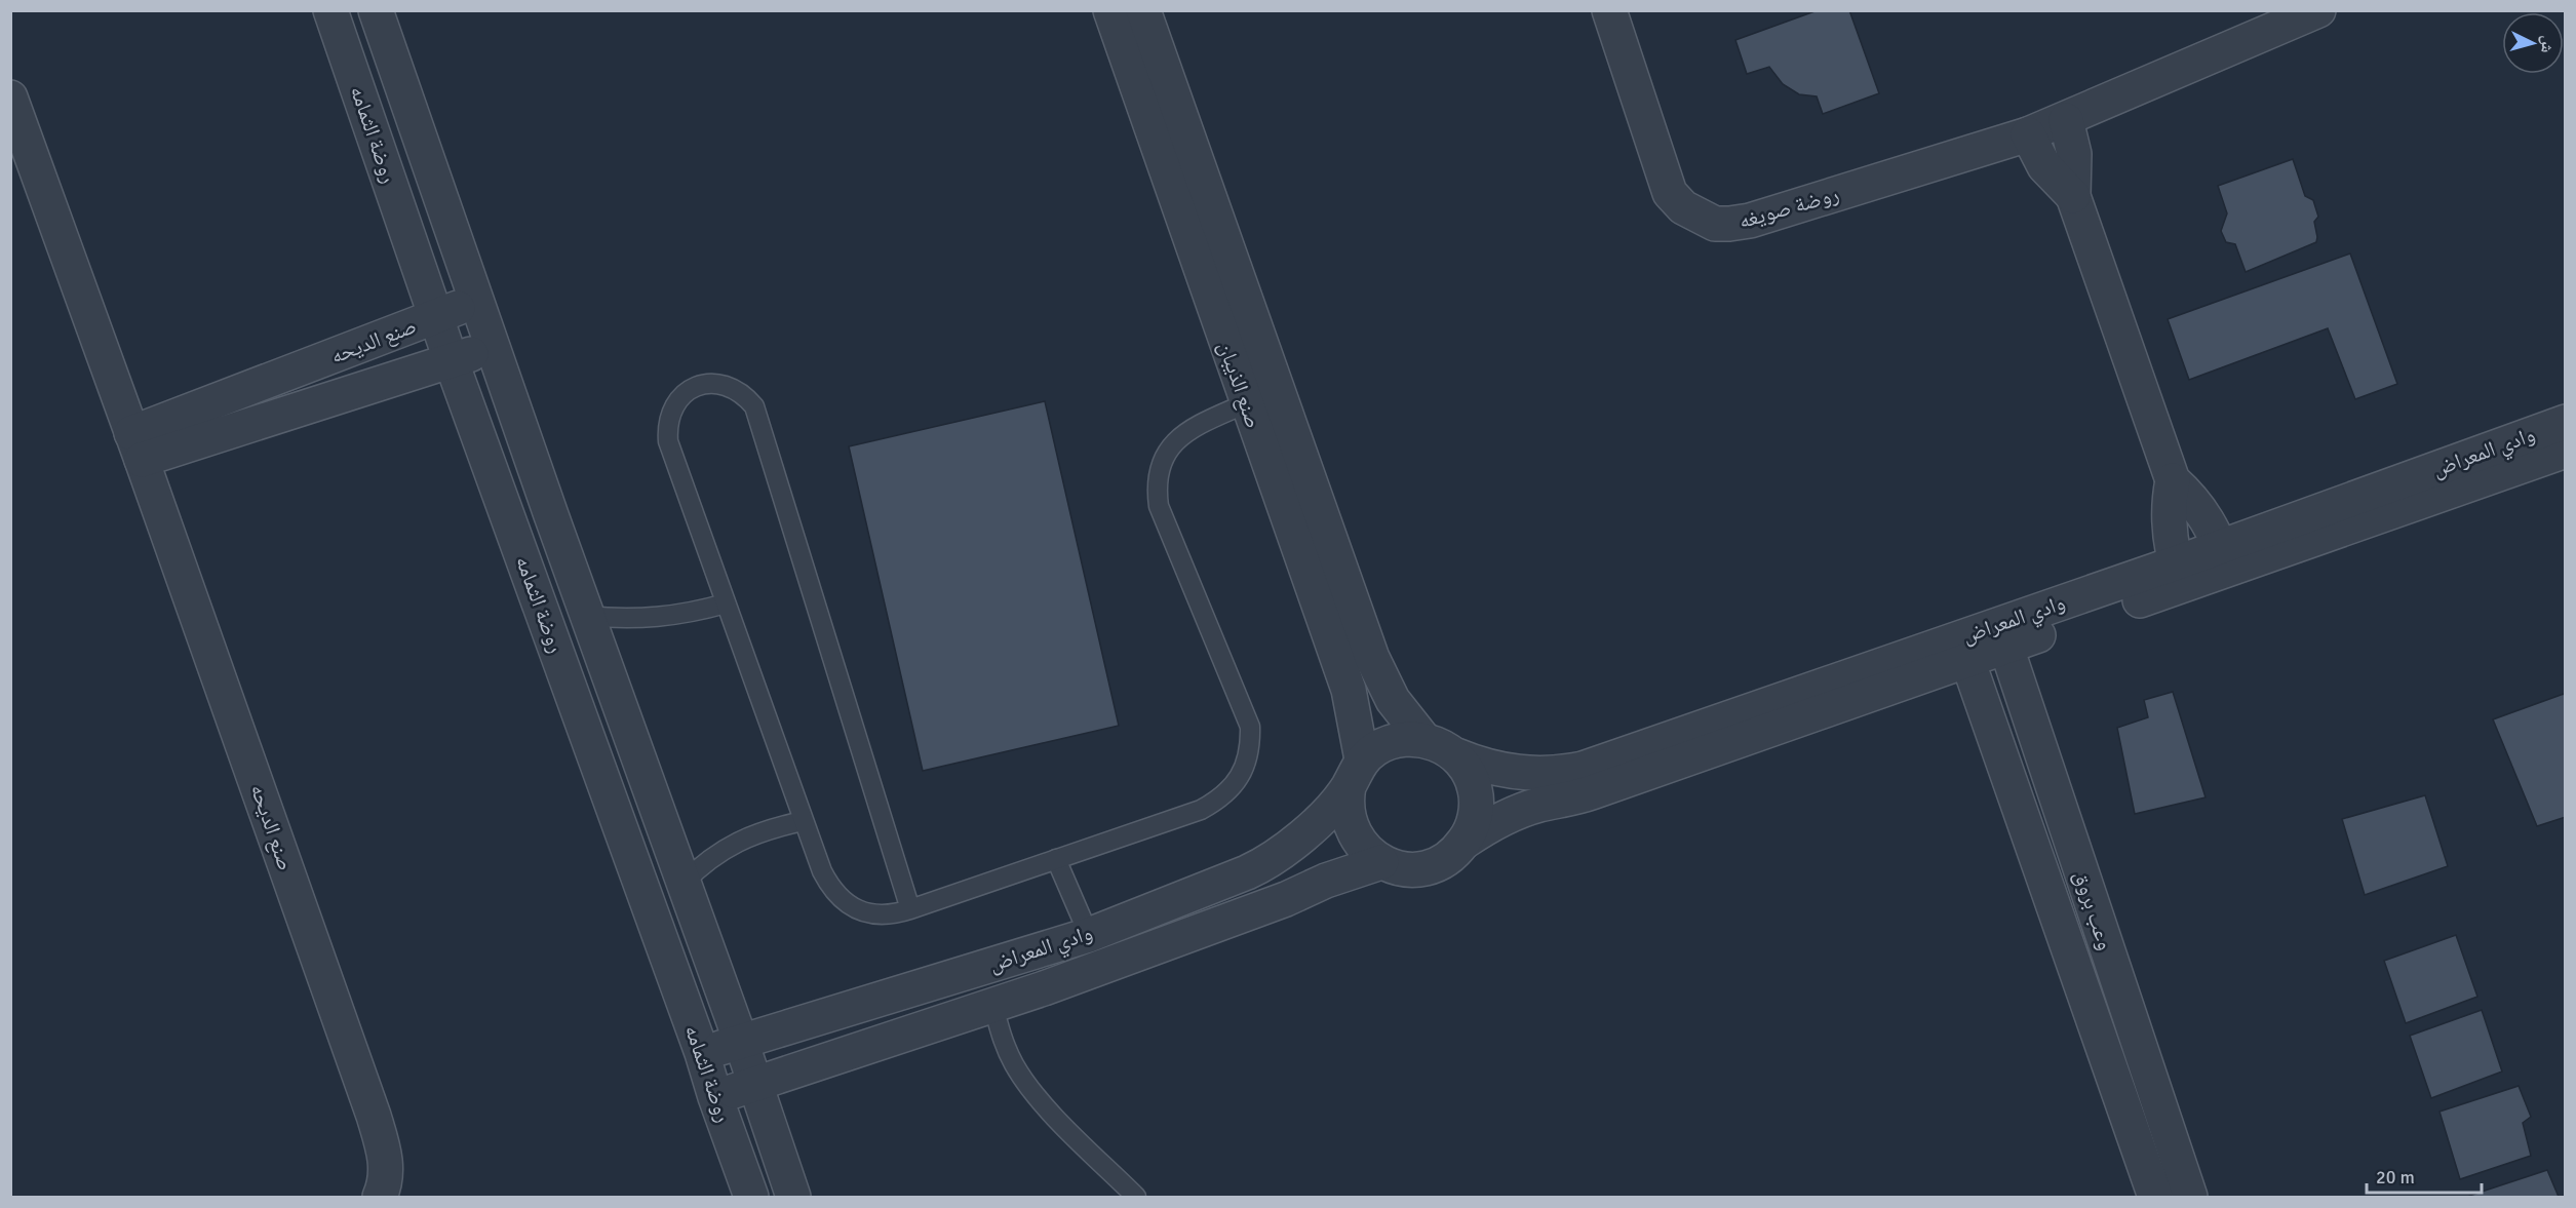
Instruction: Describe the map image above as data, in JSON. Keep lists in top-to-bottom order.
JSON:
{
  "streets": {
    "street": [
      "روضة الثمامه",
      "روضة صويغه",
      "صنع الديحه",
      "صنع الذيبان",
      "وادي المعراض",
      "وعب بروق"
    ]
  },
  "crossings": [
    ["روضة الثمامه", "صنع الديحه"],
    ["روضة الثمامه", "وادي المعراض"],
    ["صنع الذيبان", "وادي المعراض"],
    ["وادي المعراض", "وعب بروق"]
  ],
  "scale_bar": "20 m",
  "north": "right"
}
